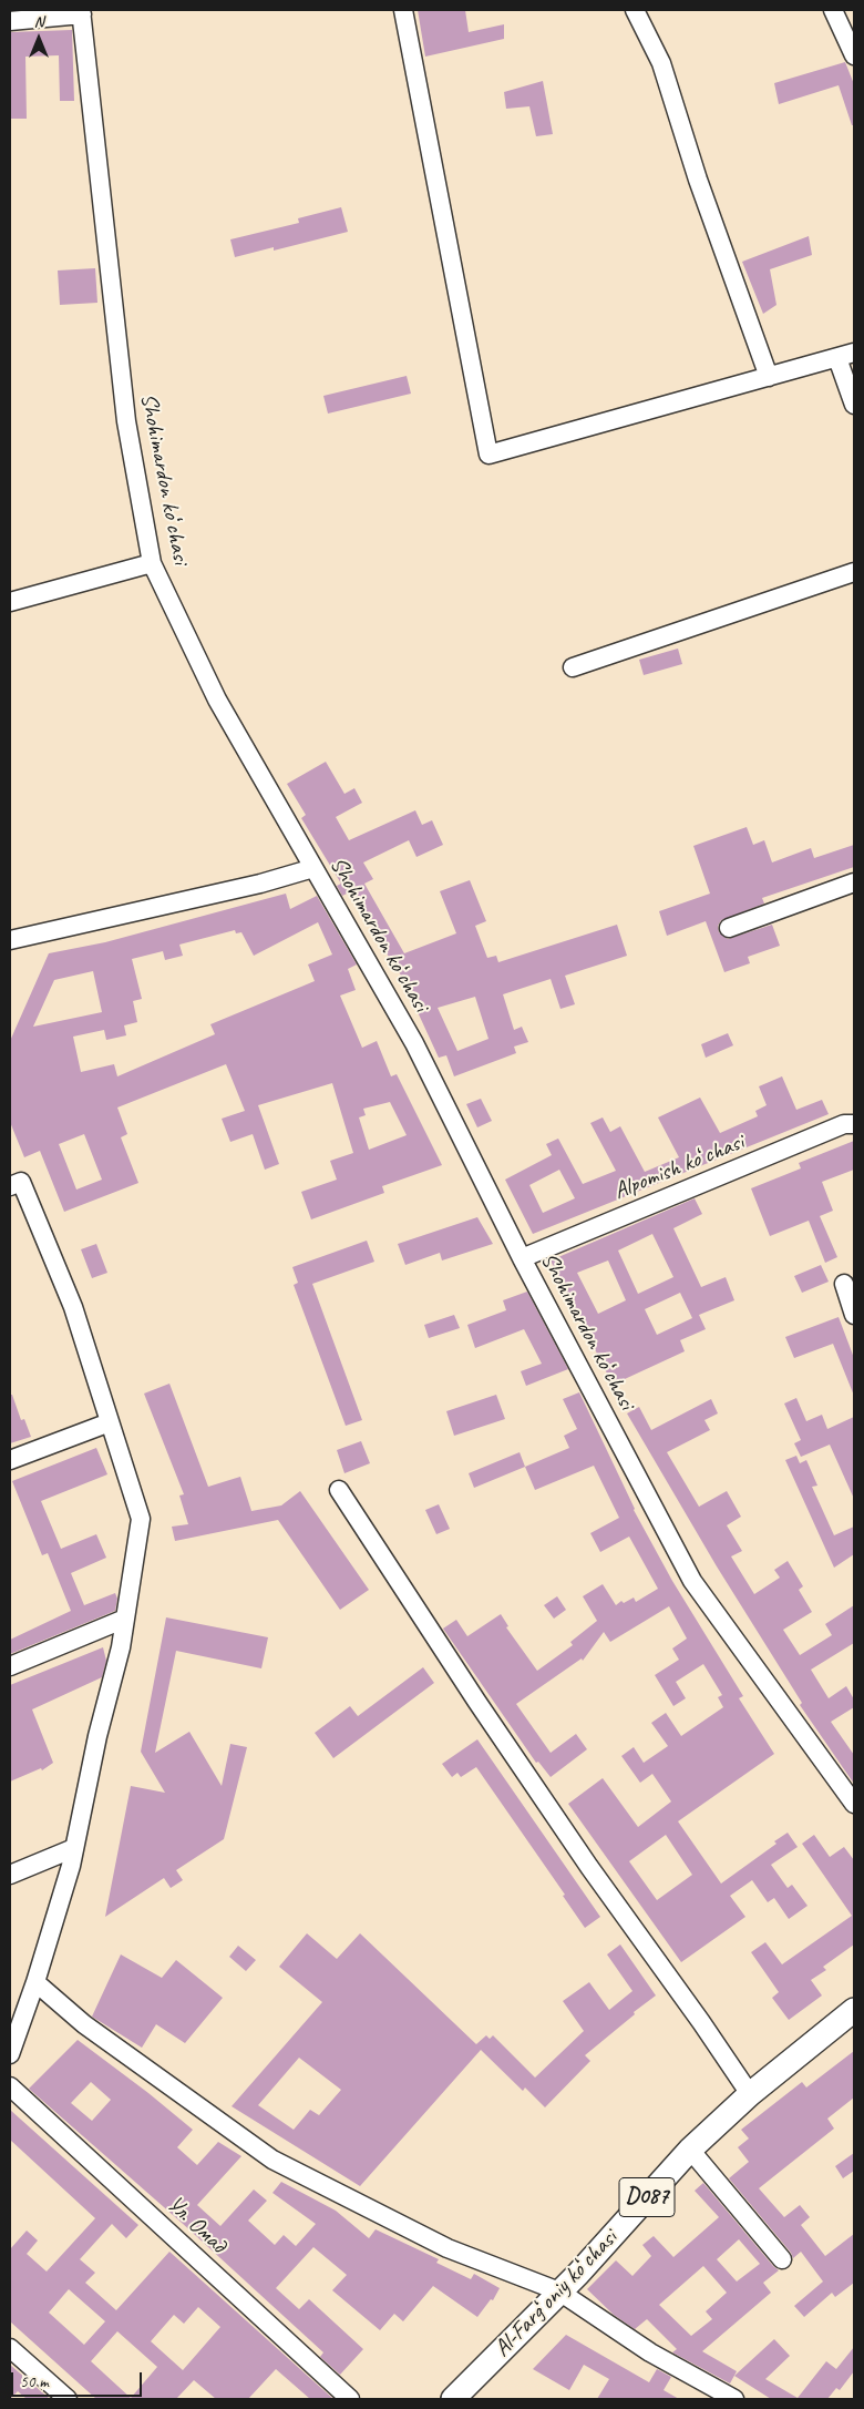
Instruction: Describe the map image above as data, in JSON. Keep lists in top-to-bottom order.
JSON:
{
  "streets": {
    "main road": ["D087", "Al-Fargʻoniy koʻchasi"],
    "street": ["Shohimardon koʻchasi", "Alpomish koʻchasi", "Ул. Омад"]
  },
  "crossings": [
    ["Shohimardon koʻchasi", "Alpomish koʻchasi"]
  ],
  "scale_bar": "50 m",
  "north": "top"
}
